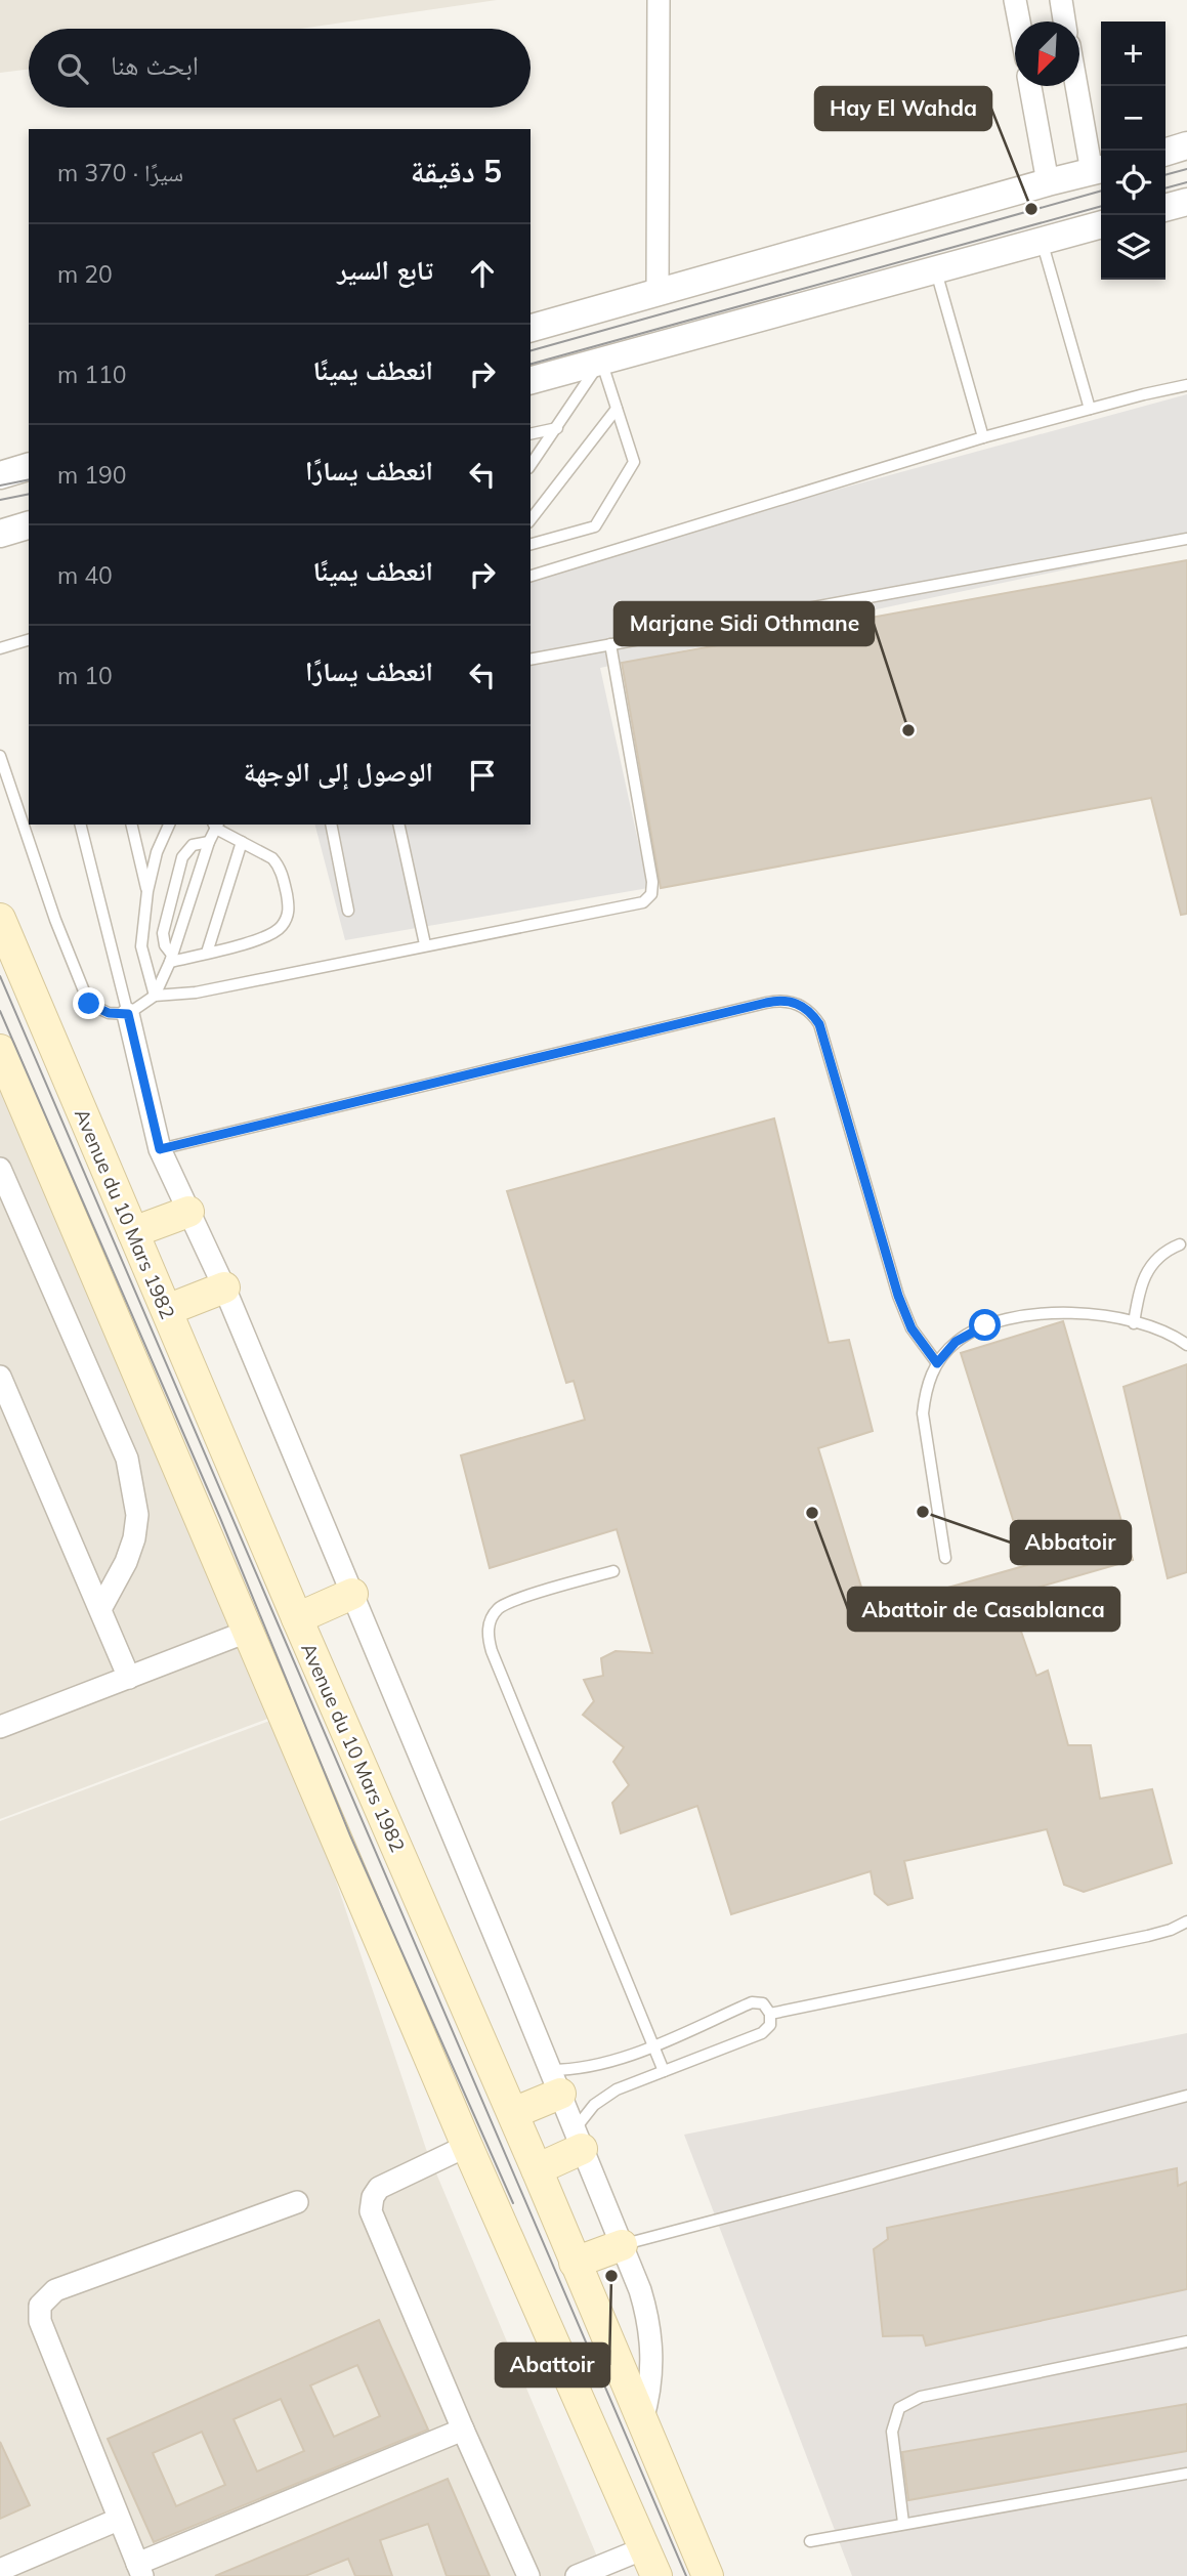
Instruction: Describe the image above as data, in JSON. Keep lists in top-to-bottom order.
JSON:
{
  "streets": {
    "main road": ["Avenue du 10 Mars 1982"]
  },
  "places": [
    "Hay El Wahda",
    "Marjane Sidi Othmane",
    "Abbatoir",
    "Abattoir de Casablanca",
    "Abattoir"
  ],
  "north": "bottom left",
  "page": {
    "map_buttons": ["+", "−"],
    "search": "ابحث هنا",
    "heading": ["5 دقيقة", "سيرًا · 370 m"],
    "list": [
      ["تابع السير", "20 m"],
      ["انعطف يمينًا", "110 m"],
      ["انعطف يسارًا", "190 m"],
      ["انعطف يمينًا", "40 m"],
      ["انعطف يسارًا", "10 m"],
      "الوصول إلى الوجهة"
    ]
  }
}
